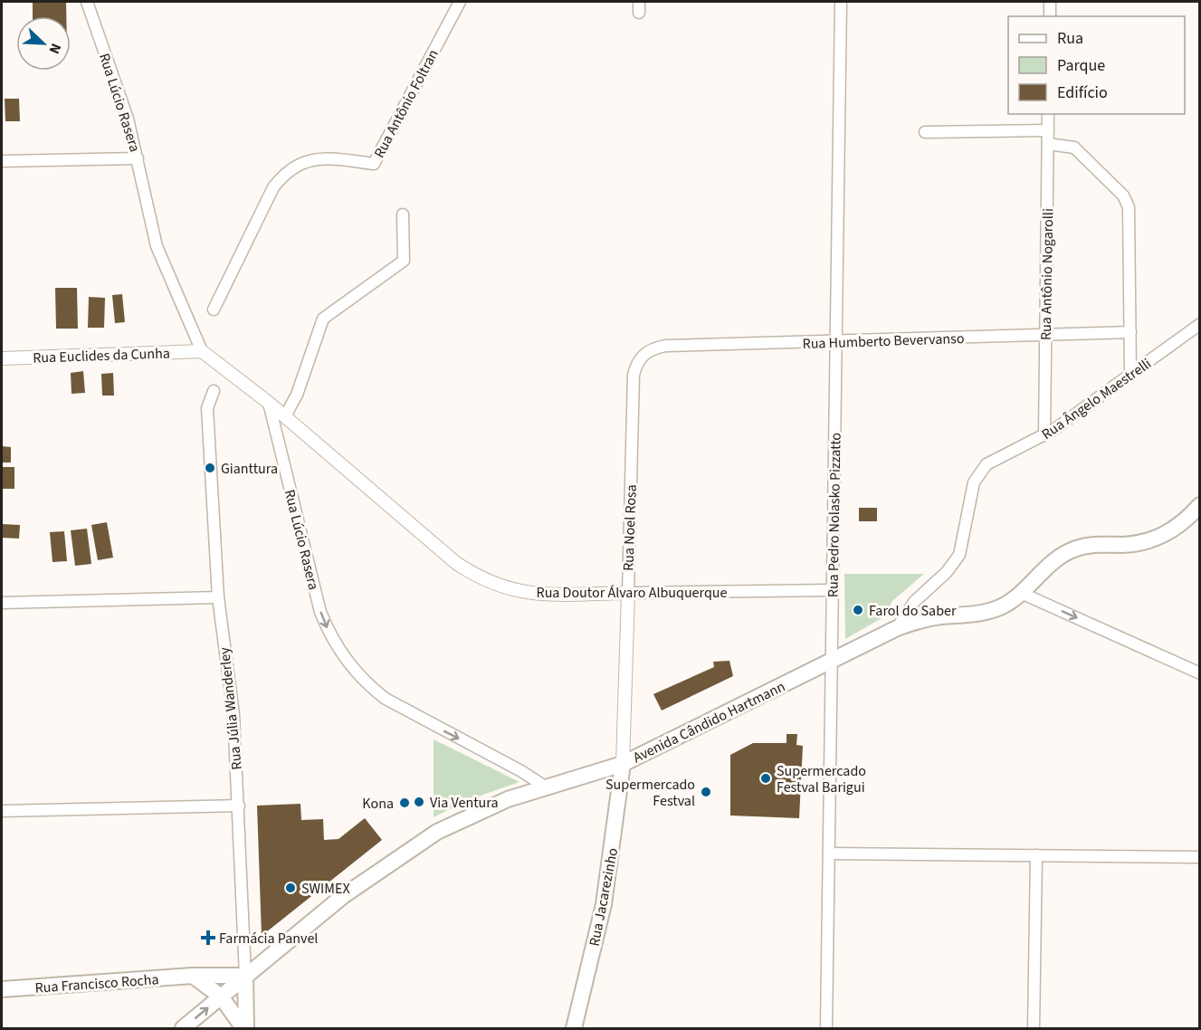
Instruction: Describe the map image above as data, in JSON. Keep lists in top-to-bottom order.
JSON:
{
  "streets": {
    "main road": [
      "Rua Júlia Wanderley",
      "Avenida Cândido Hartmann",
      "Rua Jacarezinho",
      "Rua Francisco Rocha"
    ],
    "street": [
      "Rua Lúcio Rasera",
      "Rua Antônio Foltran",
      "Rua Antônio Nogarolli",
      "Rua Humberto Bevervanso",
      "Rua Euclides da Cunha",
      "Rua Ângelo Maestrelli",
      "Rua Pedro Nolasko Pizzatto",
      "Rua Noel Rosa",
      "Rua Doutor Álvaro Albuquerque"
    ]
  },
  "crossings": [
    ["Rua Lúcio Rasera", "Rua Euclides da Cunha"],
    ["Rua Lúcio Rasera", "Rua Doutor Álvaro Albuquerque"],
    ["Rua Lúcio Rasera", "Avenida Cândido Hartmann"],
    ["Rua Antônio Nogarolli", "Rua Humberto Bevervanso"],
    ["Rua Antônio Nogarolli", "Rua Ângelo Maestrelli"],
    ["Rua Humberto Bevervanso", "Rua Pedro Nolasko Pizzatto"],
    ["Rua Humberto Bevervanso", "Rua Noel Rosa"],
    ["Rua Ângelo Maestrelli", "Avenida Cândido Hartmann"],
    ["Rua Pedro Nolasko Pizzatto", "Rua Doutor Álvaro Albuquerque"],
    ["Rua Pedro Nolasko Pizzatto", "Avenida Cândido Hartmann"],
    ["Rua Noel Rosa", "Rua Doutor Álvaro Albuquerque"],
    ["Rua Noel Rosa", "Avenida Cândido Hartmann"],
    ["Rua Noel Rosa", "Rua Jacarezinho"],
    ["Rua Júlia Wanderley", "Avenida Cândido Hartmann"],
    ["Rua Júlia Wanderley", "Rua Francisco Rocha"],
    ["Avenida Cândido Hartmann", "Rua Jacarezinho"],
    ["Avenida Cândido Hartmann", "Rua Francisco Rocha"]
  ],
  "one_way": ["Rua Lúcio Rasera"],
  "places": {
    "other": [
      "Gianttura",
      "Farol do Saber",
      "Supermercado Festval Barigui",
      "Supermercado Festval",
      "Via Ventura",
      "Kona",
      "SWIMEX"
    ],
    "health": ["Farmácia Panvel"]
  },
  "legend": ["Rua", "Parque", "Edifício"],
  "north": "bottom right"
}
